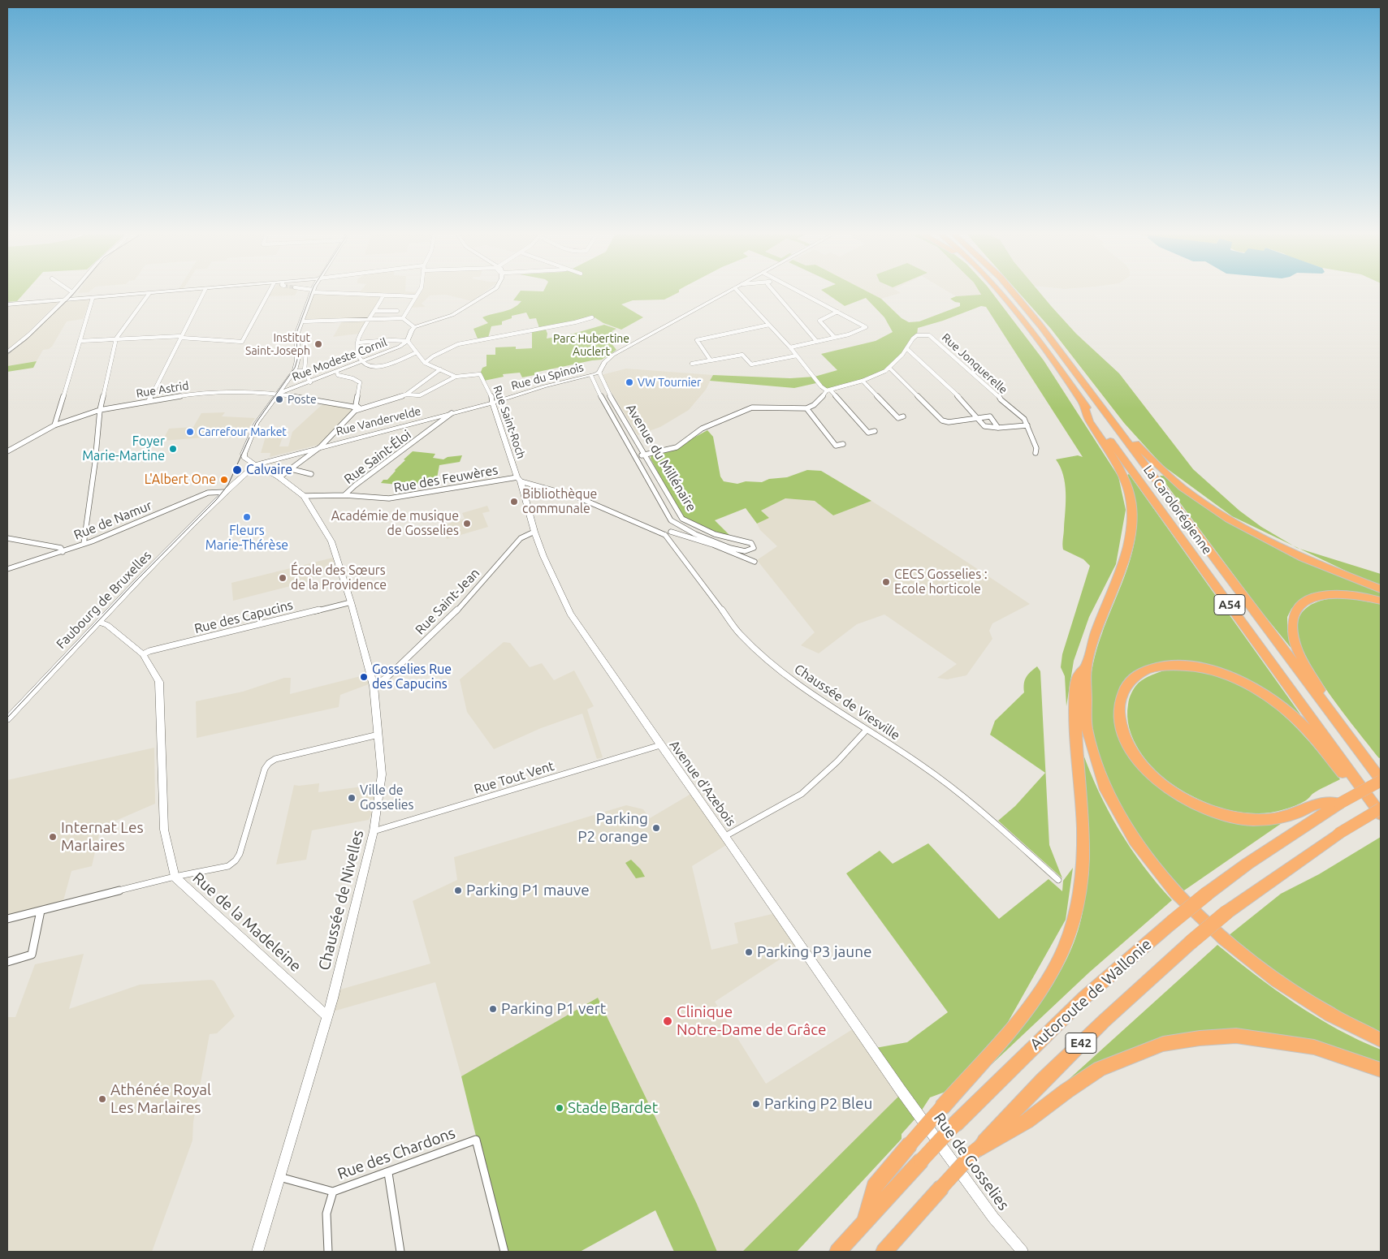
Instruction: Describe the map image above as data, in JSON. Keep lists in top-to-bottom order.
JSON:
{
  "streets": {
    "highway": [
      "La Carolorégienne",
      "A54",
      "Autoroute de Wallonie",
      "E42"
    ],
    "main road": [
      "Rue Modeste Cornil",
      "Rue du Spinois",
      "Rue Vandervelde",
      "Rue Saint-Roch",
      "Faubourg de Bruxelles",
      "Avenue d'Azebois",
      "Chaussée de Nivelles",
      "Rue de la Madeleine",
      "Rue de Gosselies"
    ],
    "street": [
      "Rue Jonquerelle",
      "Rue Astrid",
      "Rue Saint-Éloi",
      "Avenue du Millénaire",
      "Rue des Feuwères",
      "Rue de Namur",
      "Rue Saint-Jean",
      "Rue des Capucins",
      "Chaussée de Viesville",
      "Rue Tout Vent",
      "Rue des Chardons"
    ]
  },
  "crossings": [
    ["Rue Modeste Cornil", "Rue Astrid"],
    ["Rue Modeste Cornil", "Chaussée de Nivelles"],
    ["Rue du Spinois", "Rue Vandervelde"],
    ["Rue du Spinois", "Rue Saint-Roch"],
    ["Rue du Spinois", "Avenue du Millénaire"],
    ["Rue Astrid", "Chaussée de Nivelles"],
    ["Rue Vandervelde", "Rue Saint-Roch"],
    ["Rue Vandervelde", "Rue Saint-Éloi"],
    ["Rue Vandervelde", "Chaussée de Nivelles"],
    ["Rue Saint-Roch", "Rue des Feuwères"],
    ["Rue Saint-Roch", "Avenue d'Azebois"],
    ["Rue Saint-Éloi", "Rue des Feuwères"],
    ["Rue des Feuwères", "Avenue d'Azebois"],
    ["Rue des Feuwères", "Chaussée de Nivelles"],
    ["La Carolorégienne", "Autoroute de Wallonie"],
    ["Faubourg de Bruxelles", "Rue de la Madeleine"],
    ["Rue Saint-Jean", "Avenue d'Azebois"],
    ["Rue Saint-Jean", "Chaussée de Nivelles"],
    ["Rue des Capucins", "Chaussée de Nivelles"],
    ["Rue des Capucins", "Rue de la Madeleine"],
    ["Rue Tout Vent", "Avenue d'Azebois"],
    ["Rue Tout Vent", "Chaussée de Nivelles"],
    ["Avenue d'Azebois", "Rue de Gosselies"],
    ["Chaussée de Nivelles", "Rue de la Madeleine"],
    ["Chaussée de Nivelles", "Rue des Chardons"]
  ],
  "parks": ["Parc Hubertine Auclert"],
  "places": [
    "Institut Saint-Joseph",
    "VW Tournier",
    "Poste",
    "Carrefour Market",
    "Foyer Marie-Martine",
    "Calvaire",
    "L'Albert One",
    "Bibliothèque communale",
    "Fleurs Marie-Thérèse",
    "Académie de musique de Gosselies",
    "École des Sœurs de la Providence",
    "CECS Gosselies : Ecole horticole",
    "Gosselies Rue des Capucins",
    "Ville de Gosselies",
    "Parking P2 orange",
    "Internat Les Marlaires",
    "Parking P1 mauve",
    "Parking P3 jaune",
    "Parking P1 vert",
    "Clinique Notre-Dame de Grâce",
    "Athénée Royal Les Marlaires",
    "Parking P2 Bleu",
    "Stade Bardet"
  ]
}
